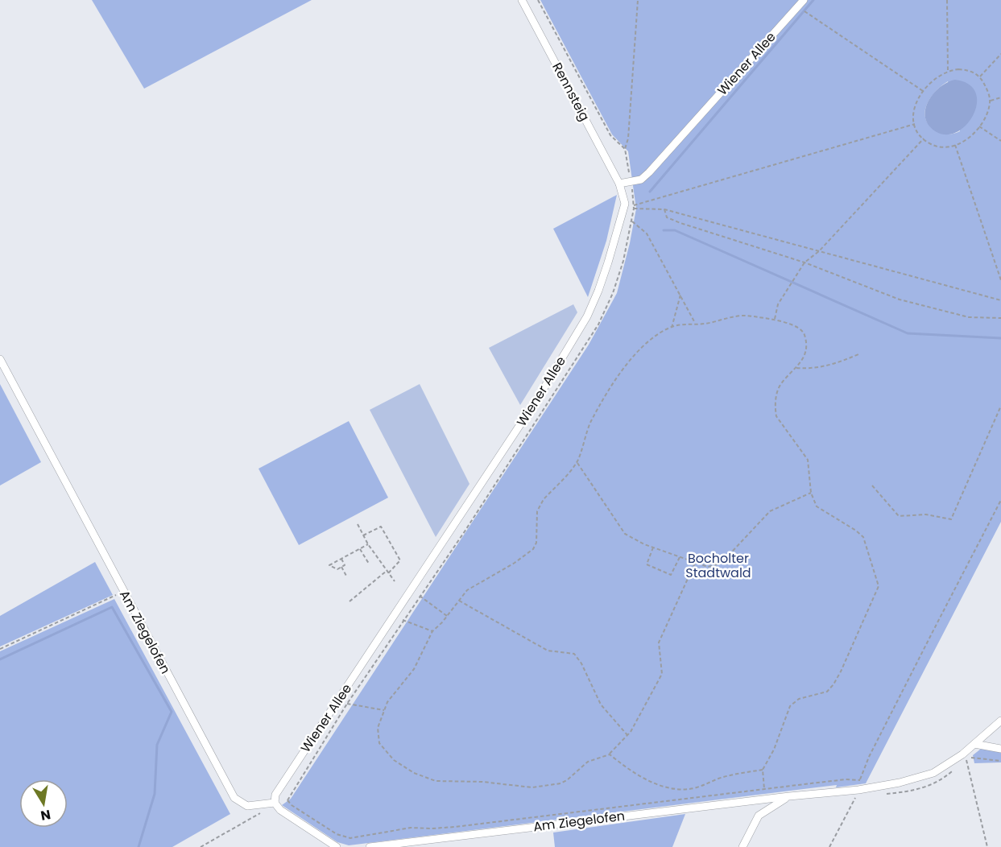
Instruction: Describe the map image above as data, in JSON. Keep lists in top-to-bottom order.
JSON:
{
  "streets": {
    "street": ["Wiener Allee", "Rennsteig", "Am Ziegelofen"]
  },
  "crossings": [
    ["Wiener Allee", "Rennsteig"],
    ["Wiener Allee", "Am Ziegelofen"]
  ],
  "parks": ["Bocholter Stadtwald"],
  "north": "bottom"
}
